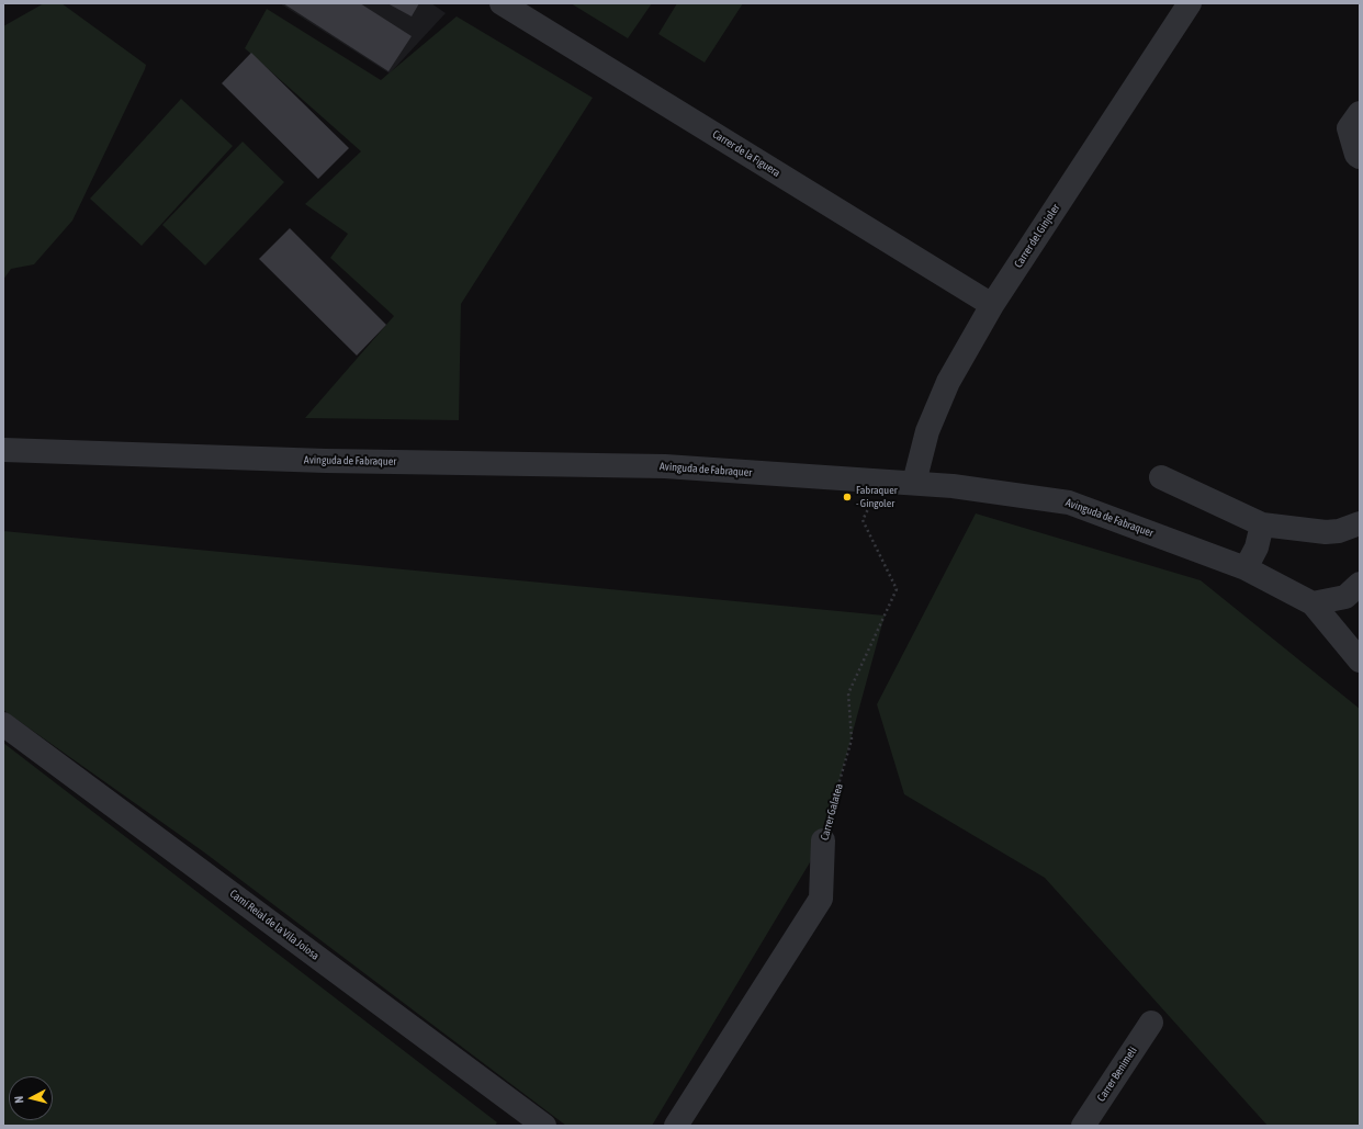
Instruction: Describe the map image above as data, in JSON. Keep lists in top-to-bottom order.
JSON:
{
  "streets": {
    "street": [
      "Carrer de la Figuera",
      "Carrer del Ginjoler",
      "Avinguda de Fabraquer",
      "Carrer Galatea",
      "Camí Reial de la Vila Joiosa",
      "Carrer Benimeli"
    ]
  },
  "crossings": [
    ["Carrer de la Figuera", "Carrer del Ginjoler"],
    ["Carrer del Ginjoler", "Avinguda de Fabraquer"],
    ["Avinguda de Fabraquer", "Carrer Galatea"]
  ],
  "places": ["Fabraquer - Gingoler"],
  "north": "left"
}
